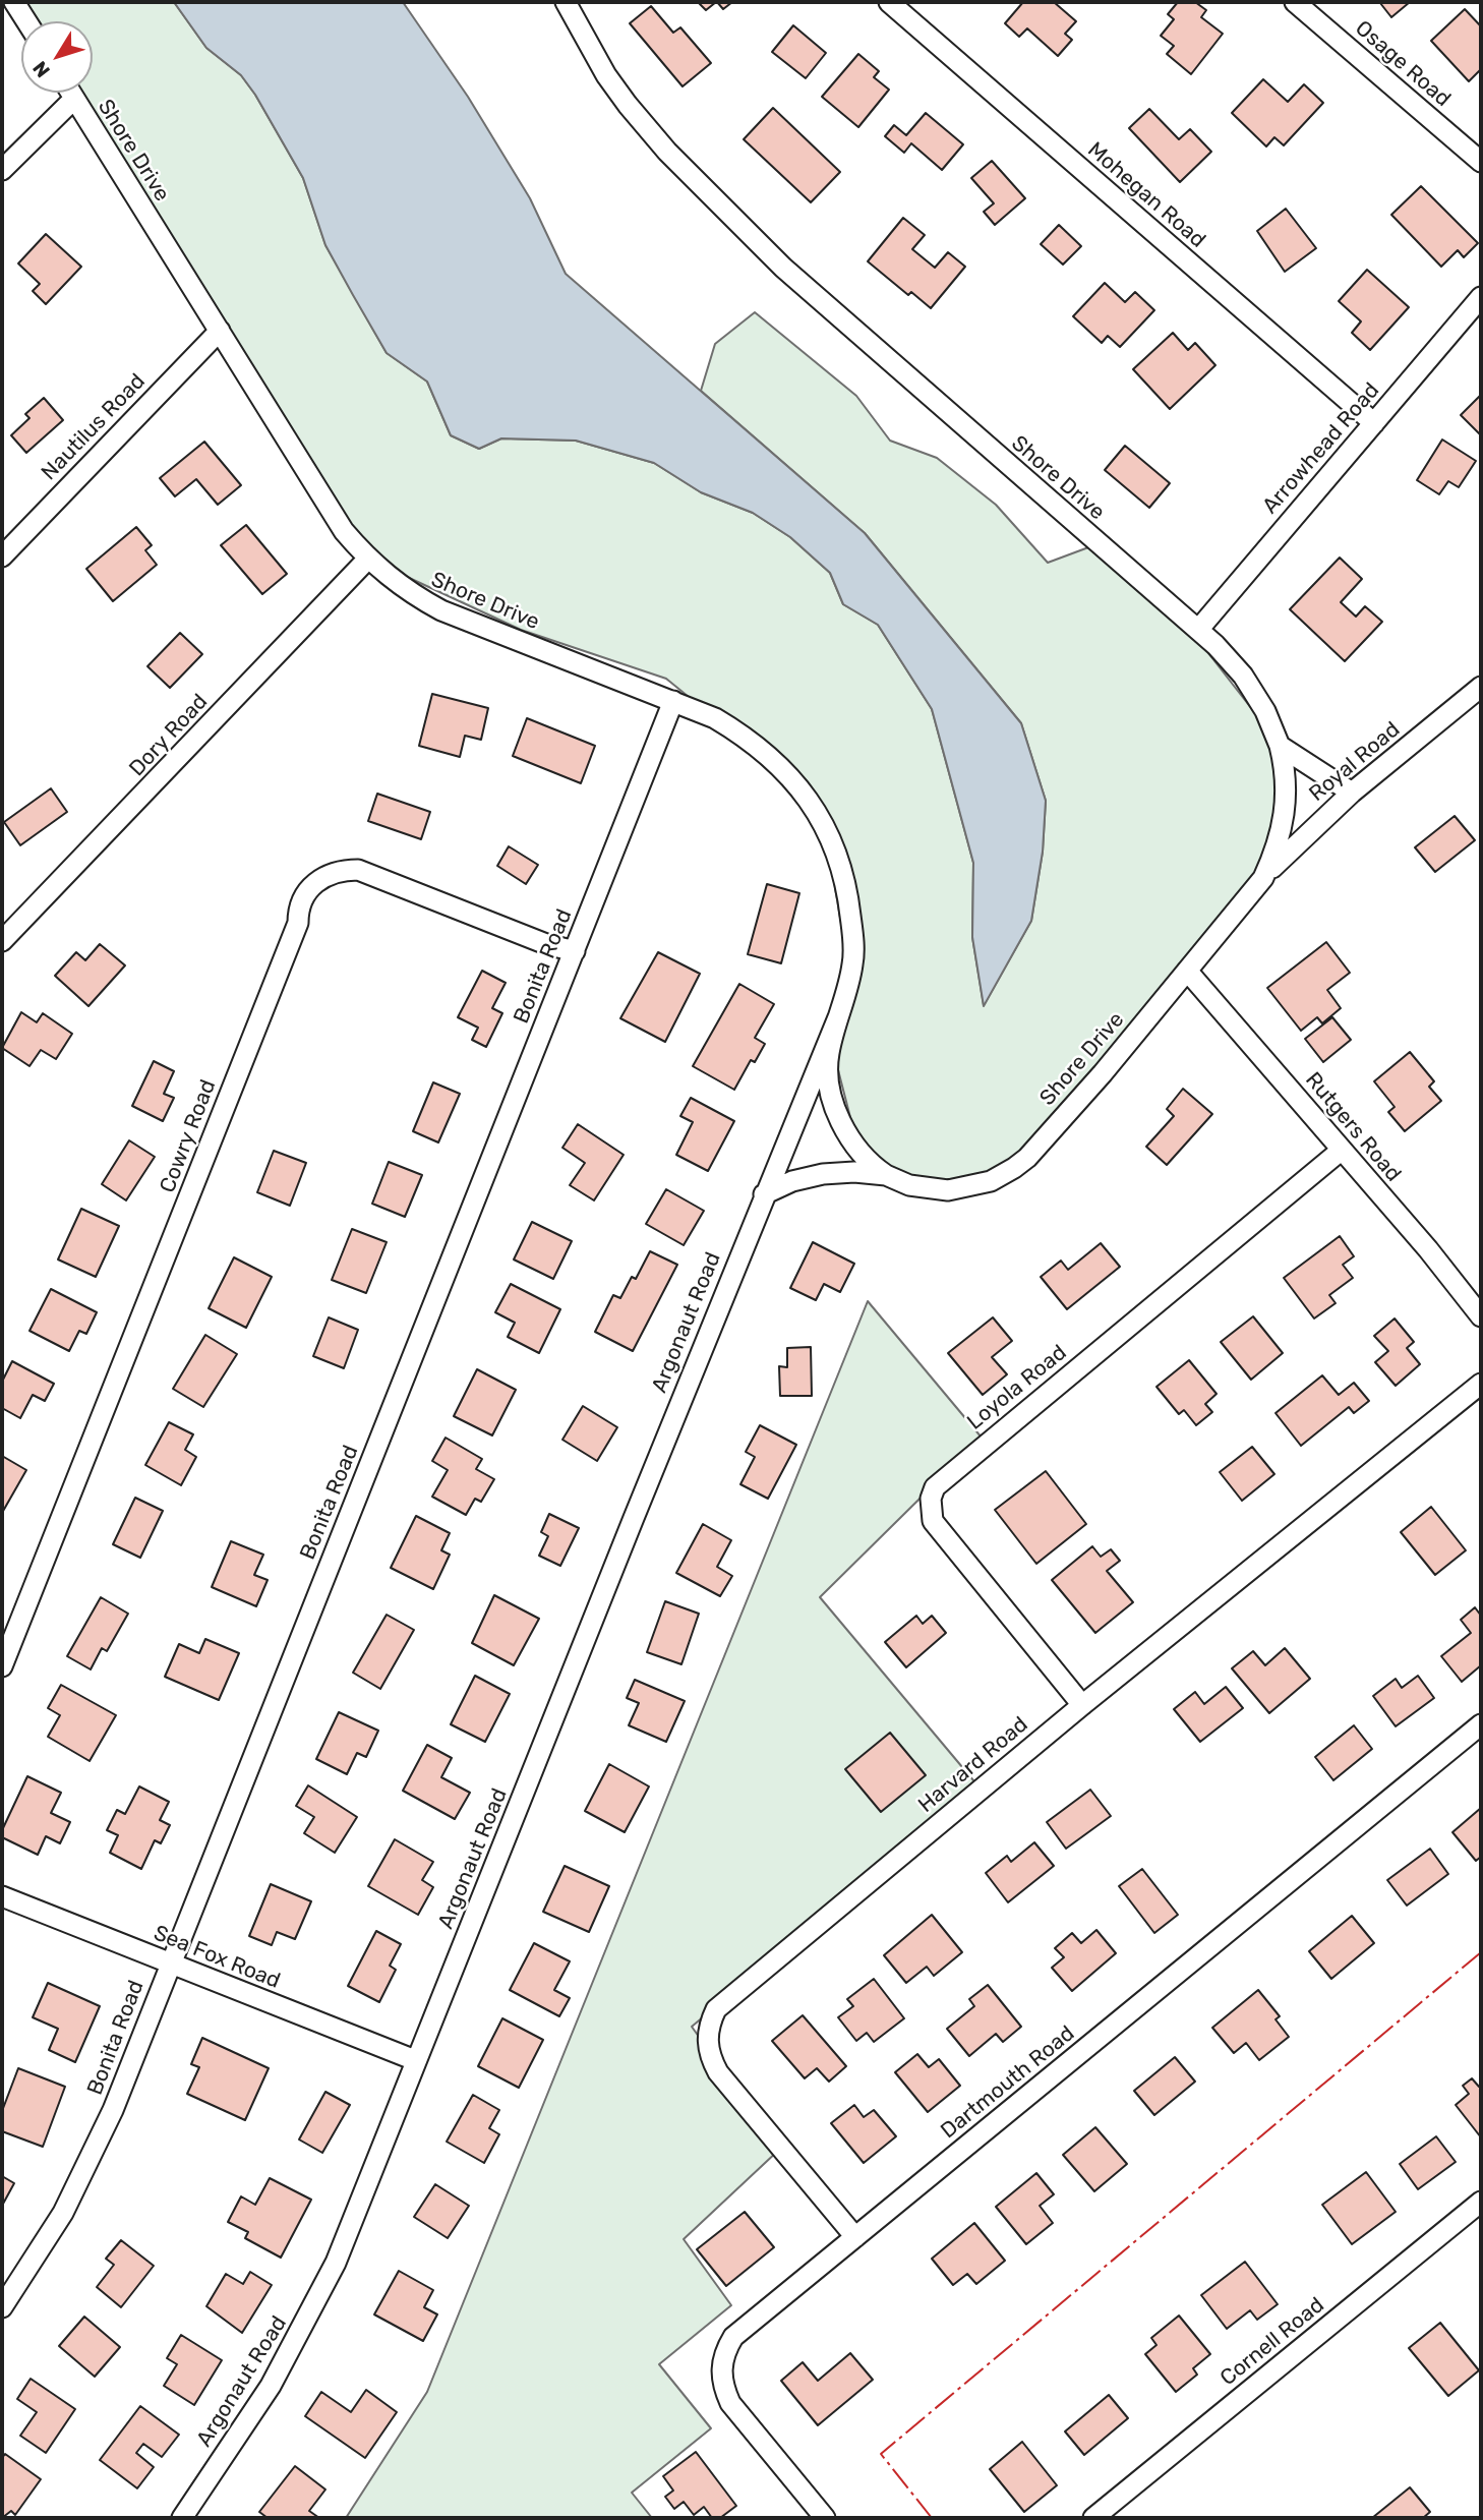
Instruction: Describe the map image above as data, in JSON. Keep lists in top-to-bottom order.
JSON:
{
  "streets": {
    "street": [
      "Osage Road",
      "Shore Drive",
      "Mohegan Road",
      "Nautilus Road",
      "Arrowhead Road",
      "Dory Road",
      "Royal Road",
      "Bonita Road",
      "Rutgers Road",
      "Cowry Road",
      "Argonaut Road",
      "Loyola Road",
      "Harvard Road",
      "Sea Fox Road",
      "Dartmouth Road",
      "Cornell Road"
    ]
  },
  "crossings": [
    ["Shore Drive", "Nautilus Road"],
    ["Shore Drive", "Arrowhead Road"],
    ["Shore Drive", "Dory Road"],
    ["Shore Drive", "Royal Road"],
    ["Shore Drive", "Bonita Road"],
    ["Shore Drive", "Rutgers Road"],
    ["Shore Drive", "Argonaut Road"],
    ["Mohegan Road", "Arrowhead Road"],
    ["Bonita Road", "Cowry Road"],
    ["Bonita Road", "Sea Fox Road"],
    ["Rutgers Road", "Loyola Road"],
    ["Argonaut Road", "Sea Fox Road"],
    ["Loyola Road", "Harvard Road"],
    ["Harvard Road", "Dartmouth Road"]
  ],
  "north": "bottom left"
}
